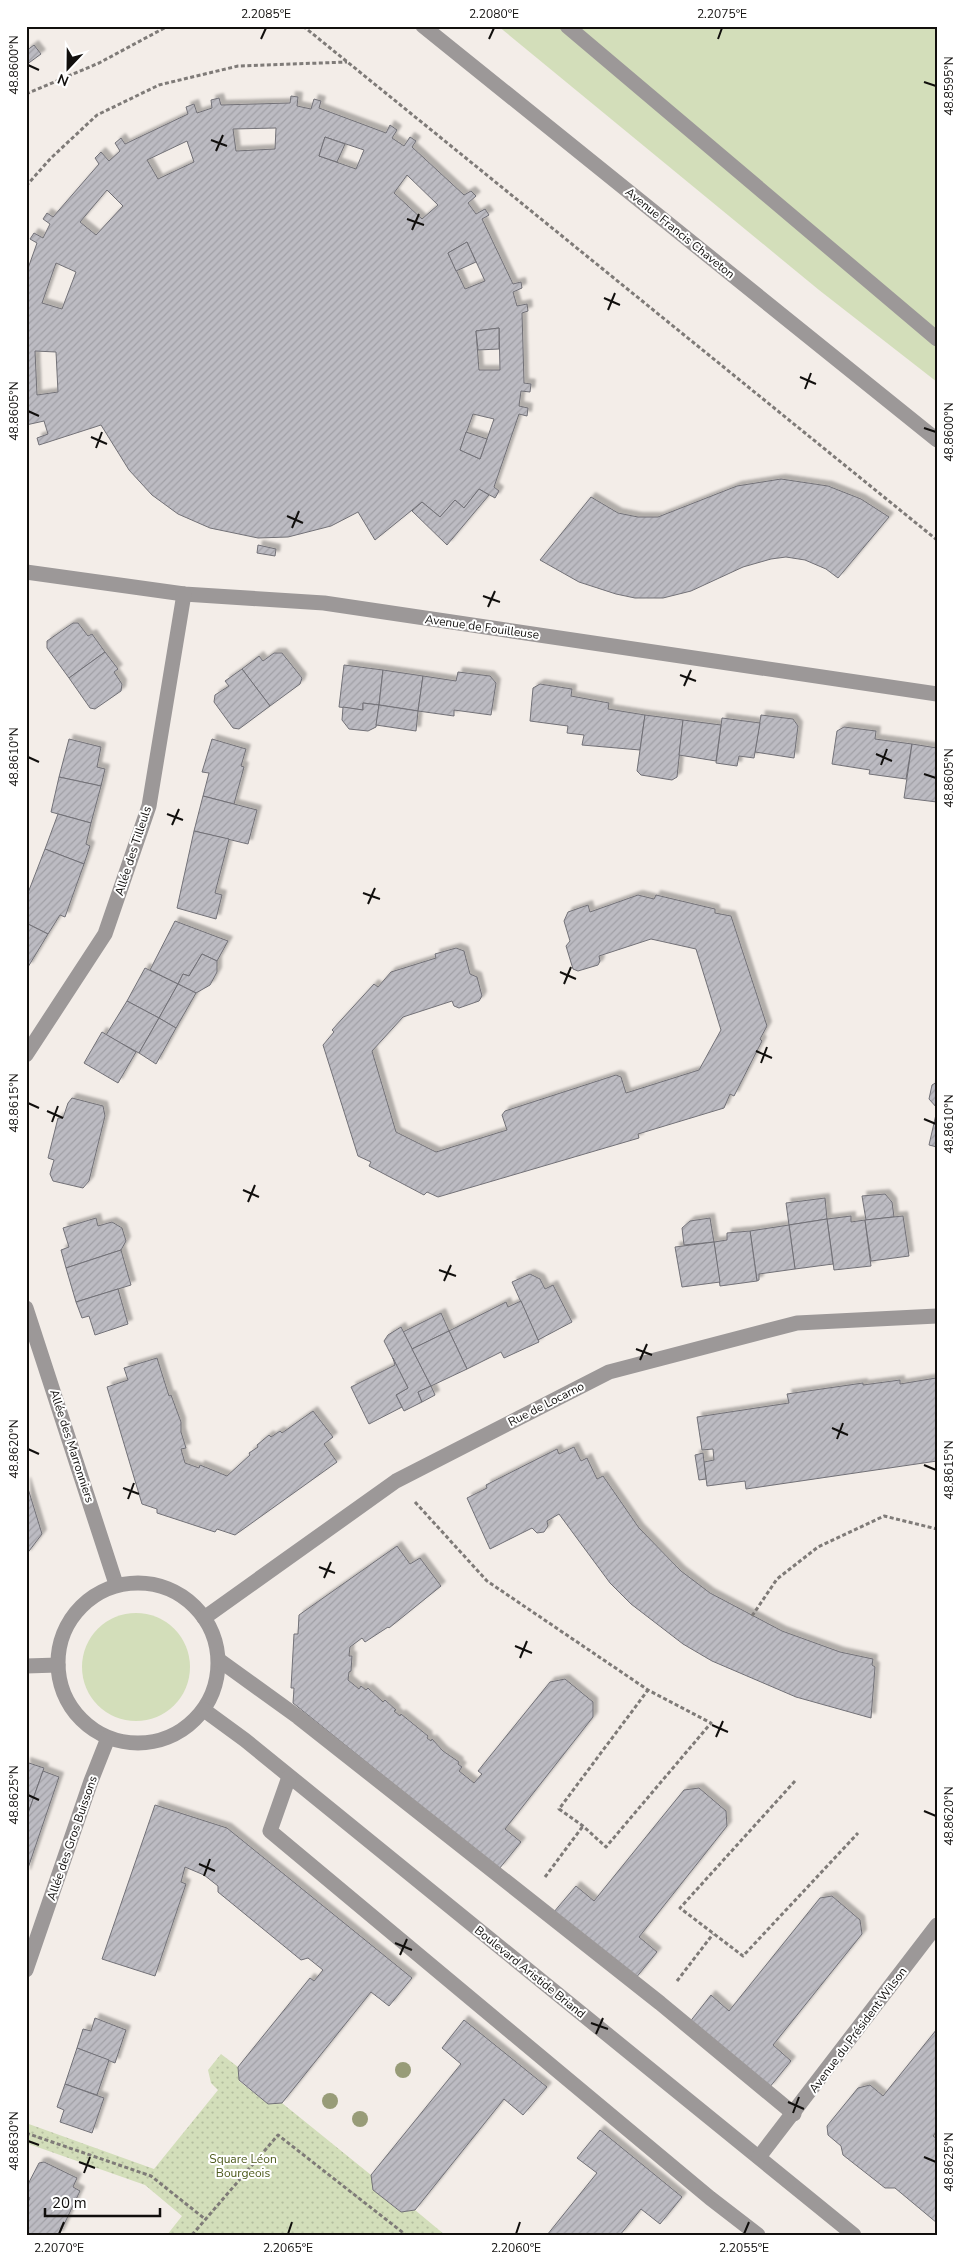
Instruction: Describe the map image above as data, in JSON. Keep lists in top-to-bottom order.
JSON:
{
  "streets": {
    "street": [
      "Avenue Francis Chaveton",
      "Avenue de Fouilleuse",
      "Allée des Tilleuls",
      "Rue de Locarno",
      "Allée des Marronniers",
      "Allée des Gros Buissons",
      "Boulevard Aristide Briand",
      "Avenue du Président Wilson"
    ]
  },
  "crossings": [
    ["Avenue de Fouilleuse", "Allée des Tilleuls"],
    ["Rue de Locarno", "Allée des Marronniers"],
    ["Rue de Locarno", "Allée des Gros Buissons"],
    ["Rue de Locarno", "Boulevard Aristide Briand"],
    ["Allée des Marronniers", "Allée des Gros Buissons"],
    ["Allée des Marronniers", "Boulevard Aristide Briand"],
    ["Allée des Gros Buissons", "Boulevard Aristide Briand"],
    ["Boulevard Aristide Briand", "Avenue du Président Wilson"]
  ],
  "parks": ["Square Léon Bourgeois"],
  "scale_bar": "20 m",
  "north": "bottom",
  "coordinates": [
    "2.2085°E",
    "2.2080°E",
    "2.2075°E",
    "48.8600°N",
    "48.8595°N",
    "48.8605°N",
    "48.8610°N",
    "48.8615°N",
    "48.8620°N",
    "48.8625°N",
    "48.8630°N",
    "2.2070°E",
    "2.2065°E",
    "2.2060°E",
    "2.2055°E"
  ]
}
